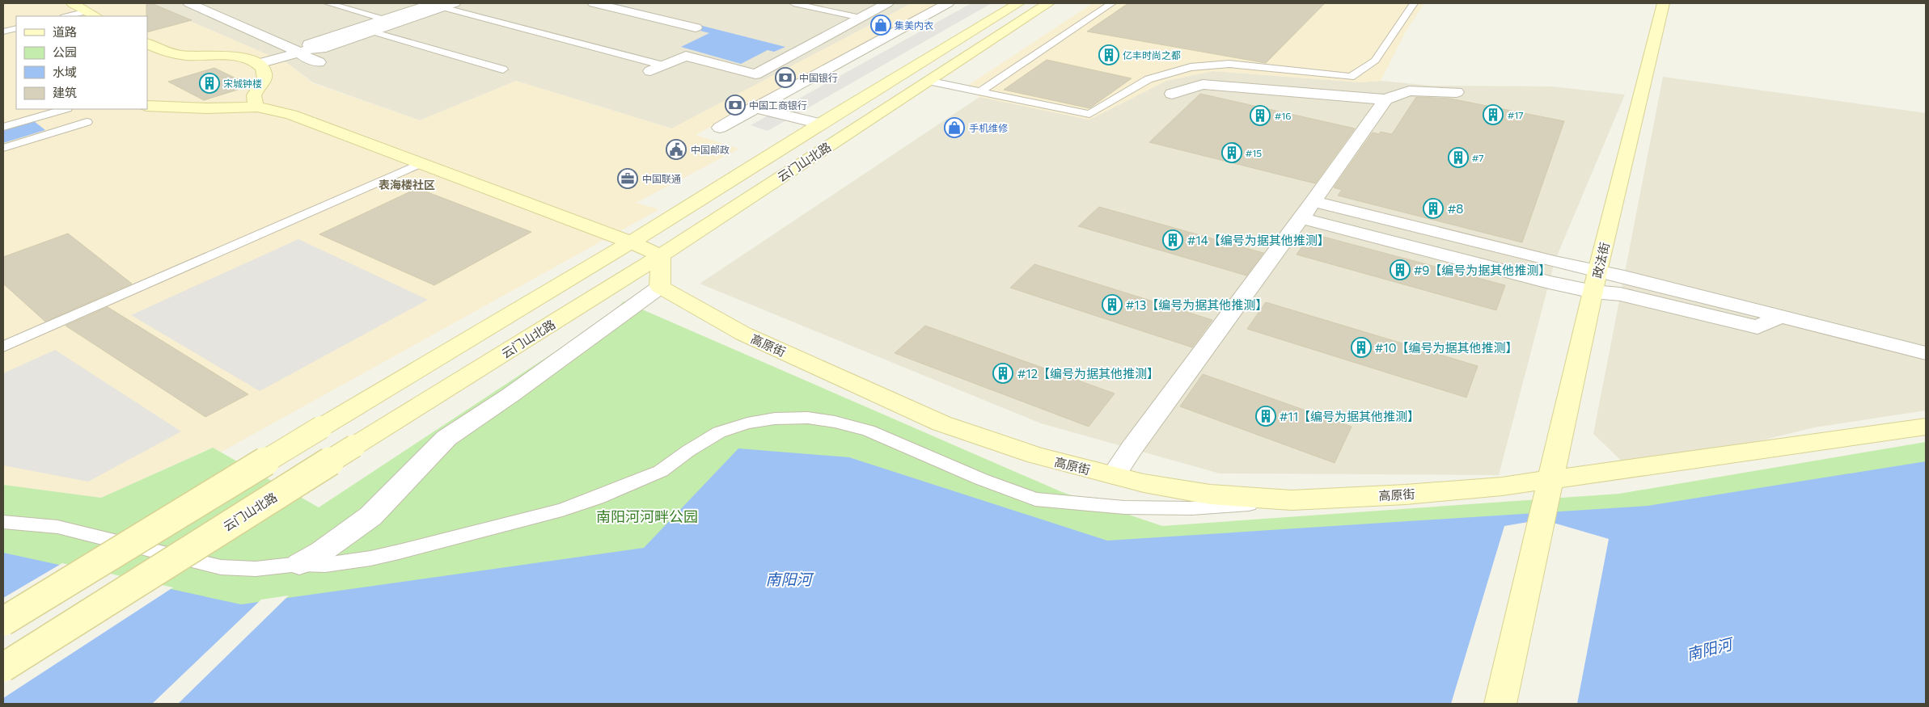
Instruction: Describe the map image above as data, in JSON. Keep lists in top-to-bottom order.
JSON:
{
  "streets": {
    "street": ["云门山北路", "政法街", "高原街"]
  },
  "crossings": [
    ["政法街", "高原街"]
  ],
  "districts": ["表海楼社区"],
  "water": ["南阳河"],
  "parks": ["南阳河河畔公园"],
  "places": {
    "shop": ["集美内衣", "手机维修"],
    "building": [
      "亿丰时尚之都",
      "宋城钟楼",
      "#17",
      "#16",
      "#15",
      "#7",
      "#8",
      "#14【编号为据其他推测】",
      "#9【编号为据其他推测】",
      "#13【编号为据其他推测】",
      "#10【编号为据其他推测】",
      "#12【编号为据其他推测】",
      "#11【编号为据其他推测】"
    ],
    "bank": ["中国银行", "中国工商银行"],
    "public building": ["中国邮政"],
    "office": ["中国联通"]
  },
  "legend": [
    "道路",
    "公园",
    "水域",
    "建筑"
  ]
}
